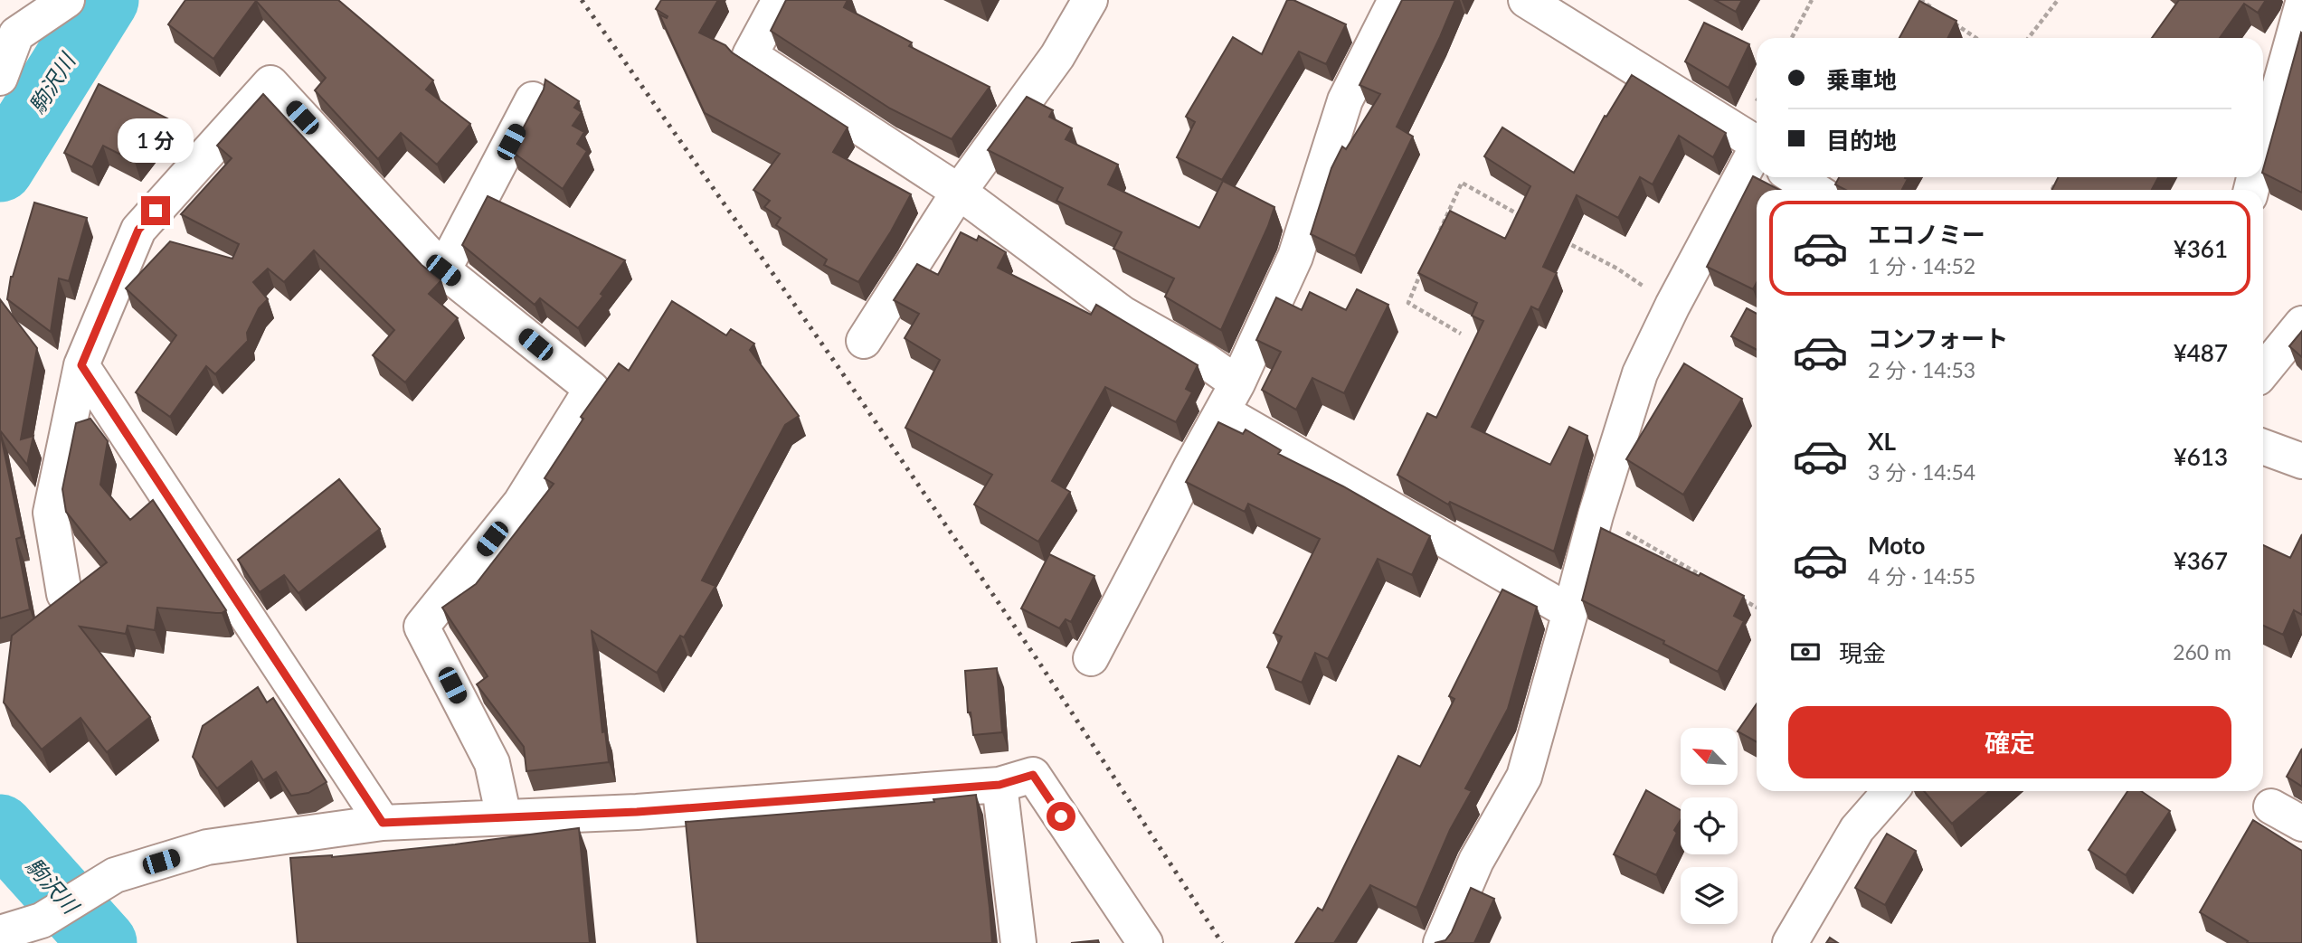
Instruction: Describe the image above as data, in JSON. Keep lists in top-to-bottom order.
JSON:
{
  "water": ["駒沢川"],
  "north": "top left",
  "page": {
    "banner": ["乗車地", "目的地"],
    "bubble": "1 分",
    "list": [
      {
        "name": "エコノミー",
        "note": "1 分 · 14:52",
        "value": "¥361"
      },
      {
        "name": "コンフォート",
        "note": "2 分 · 14:53",
        "value": "¥487"
      },
      {
        "name": "XL",
        "note": "3 分 · 14:54",
        "value": "¥613"
      },
      {
        "name": "Moto",
        "note": "4 分 · 14:55",
        "value": "¥367"
      }
    ],
    "pay": ["現金", "260 m"],
    "buttons": "確定"
  }
}
